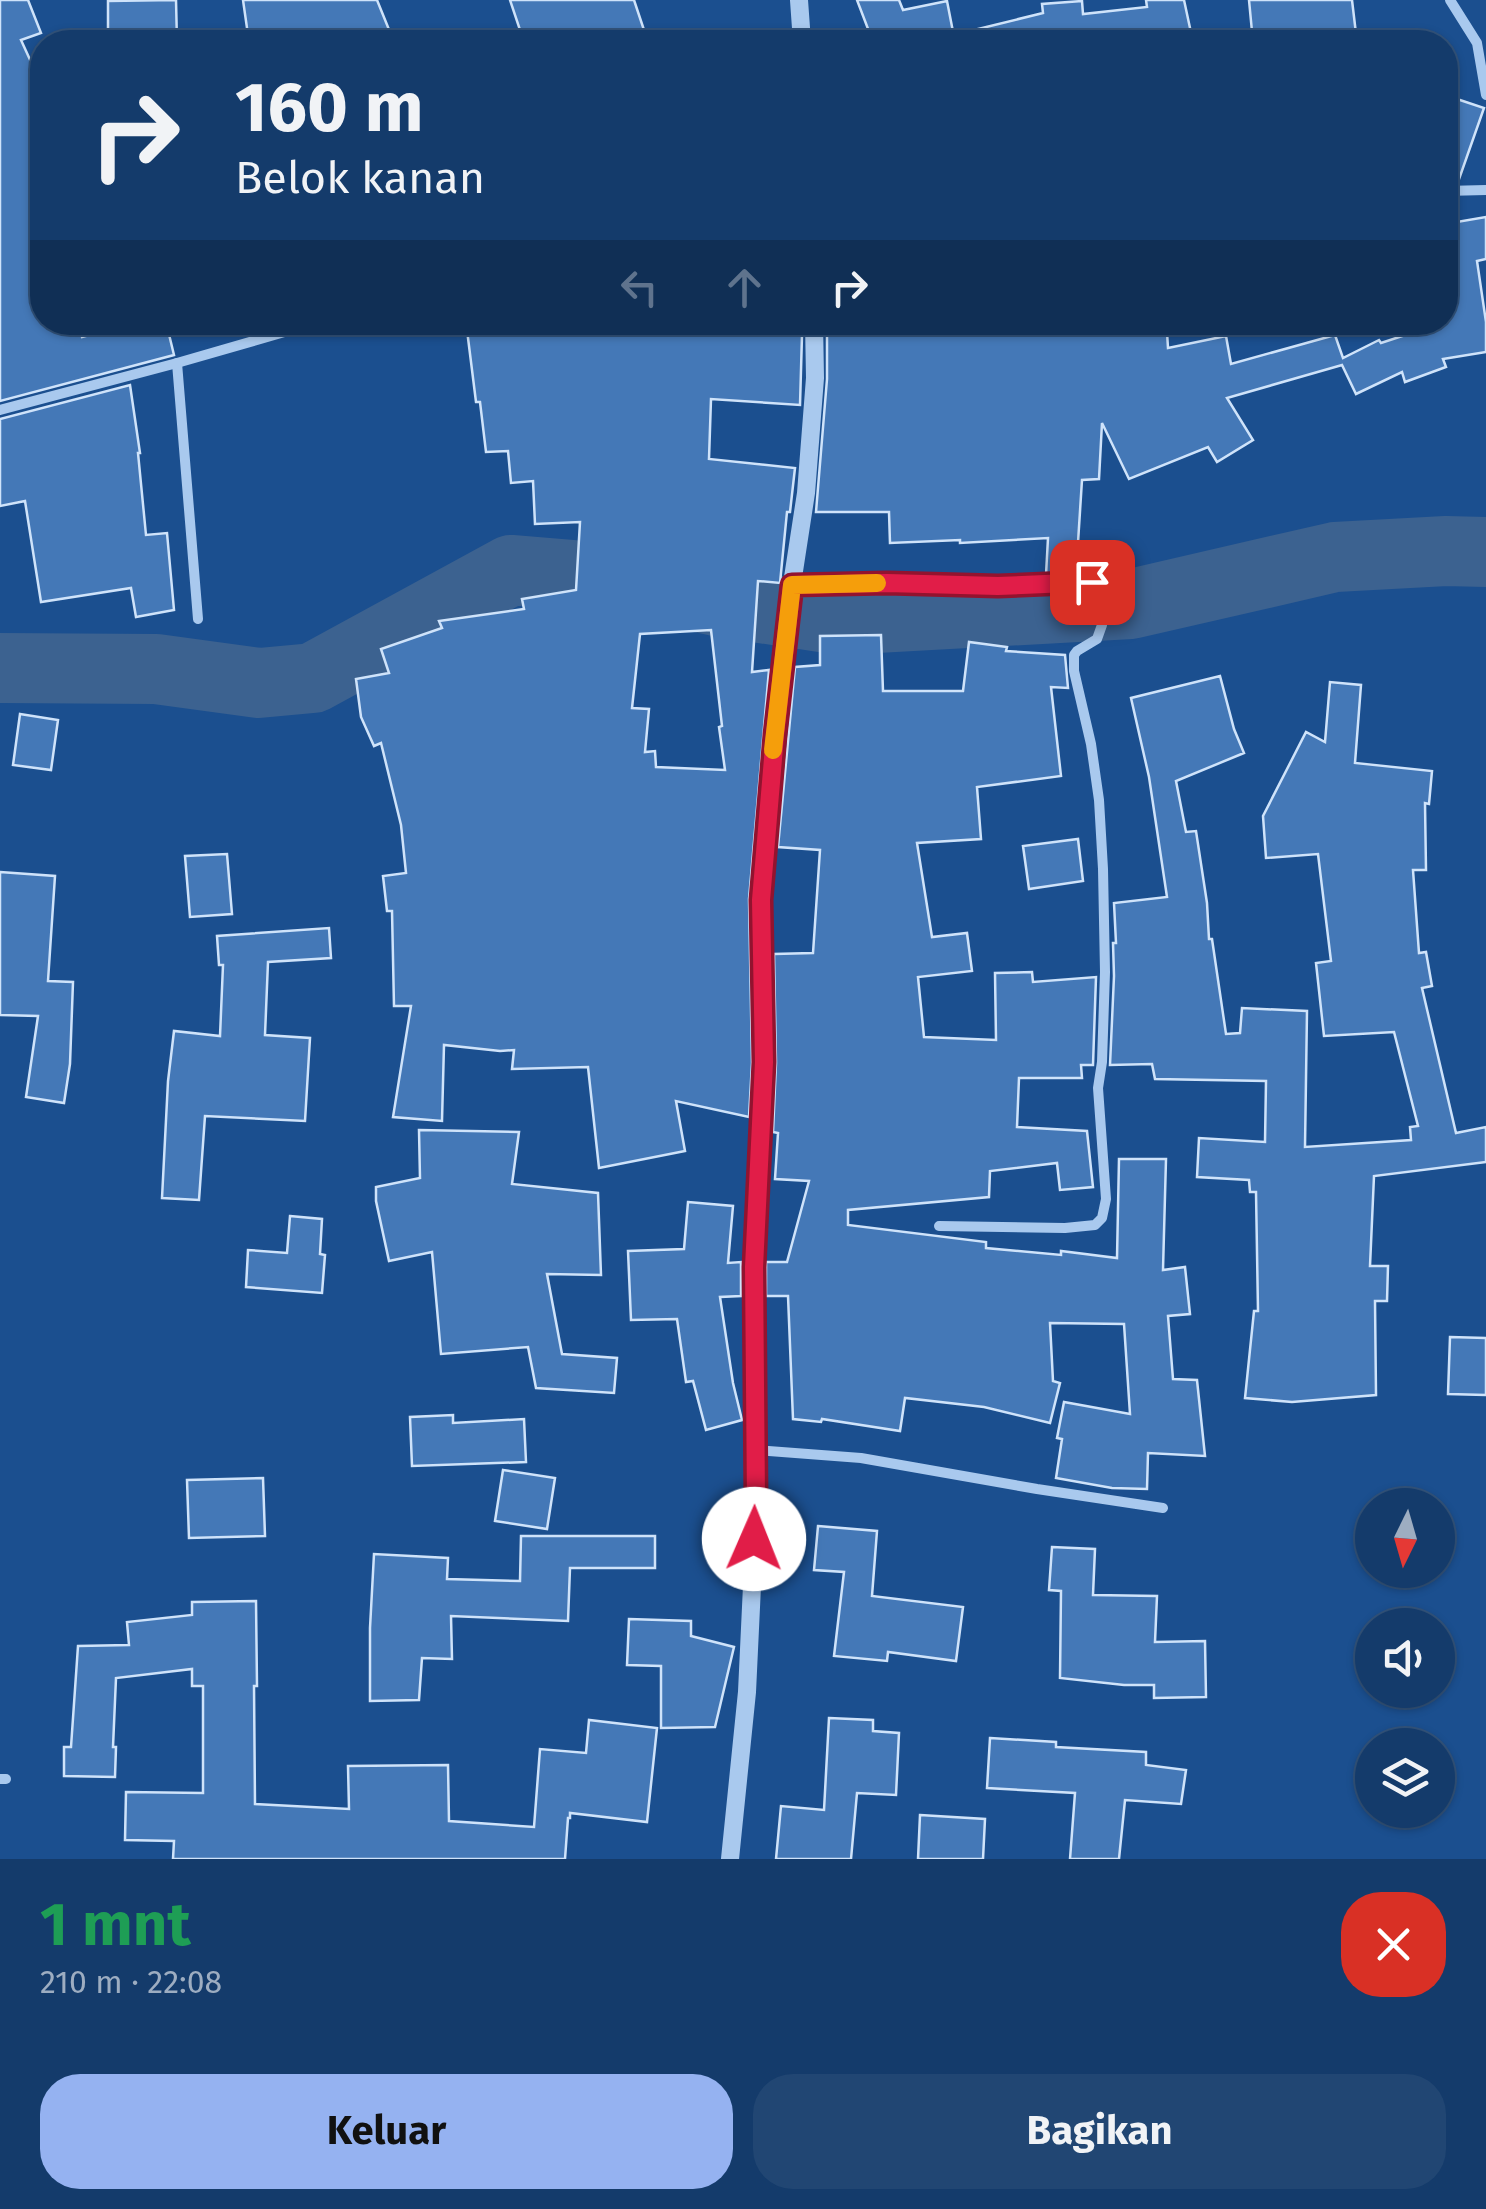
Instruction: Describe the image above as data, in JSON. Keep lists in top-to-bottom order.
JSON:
{
  "north": "bottom",
  "page": {
    "turn": ["160 m", "Belok kanan"],
    "heading": ["1 mnt", "210 m · 22:08"],
    "buttons": ["Keluar", "Bagikan"]
  }
}
